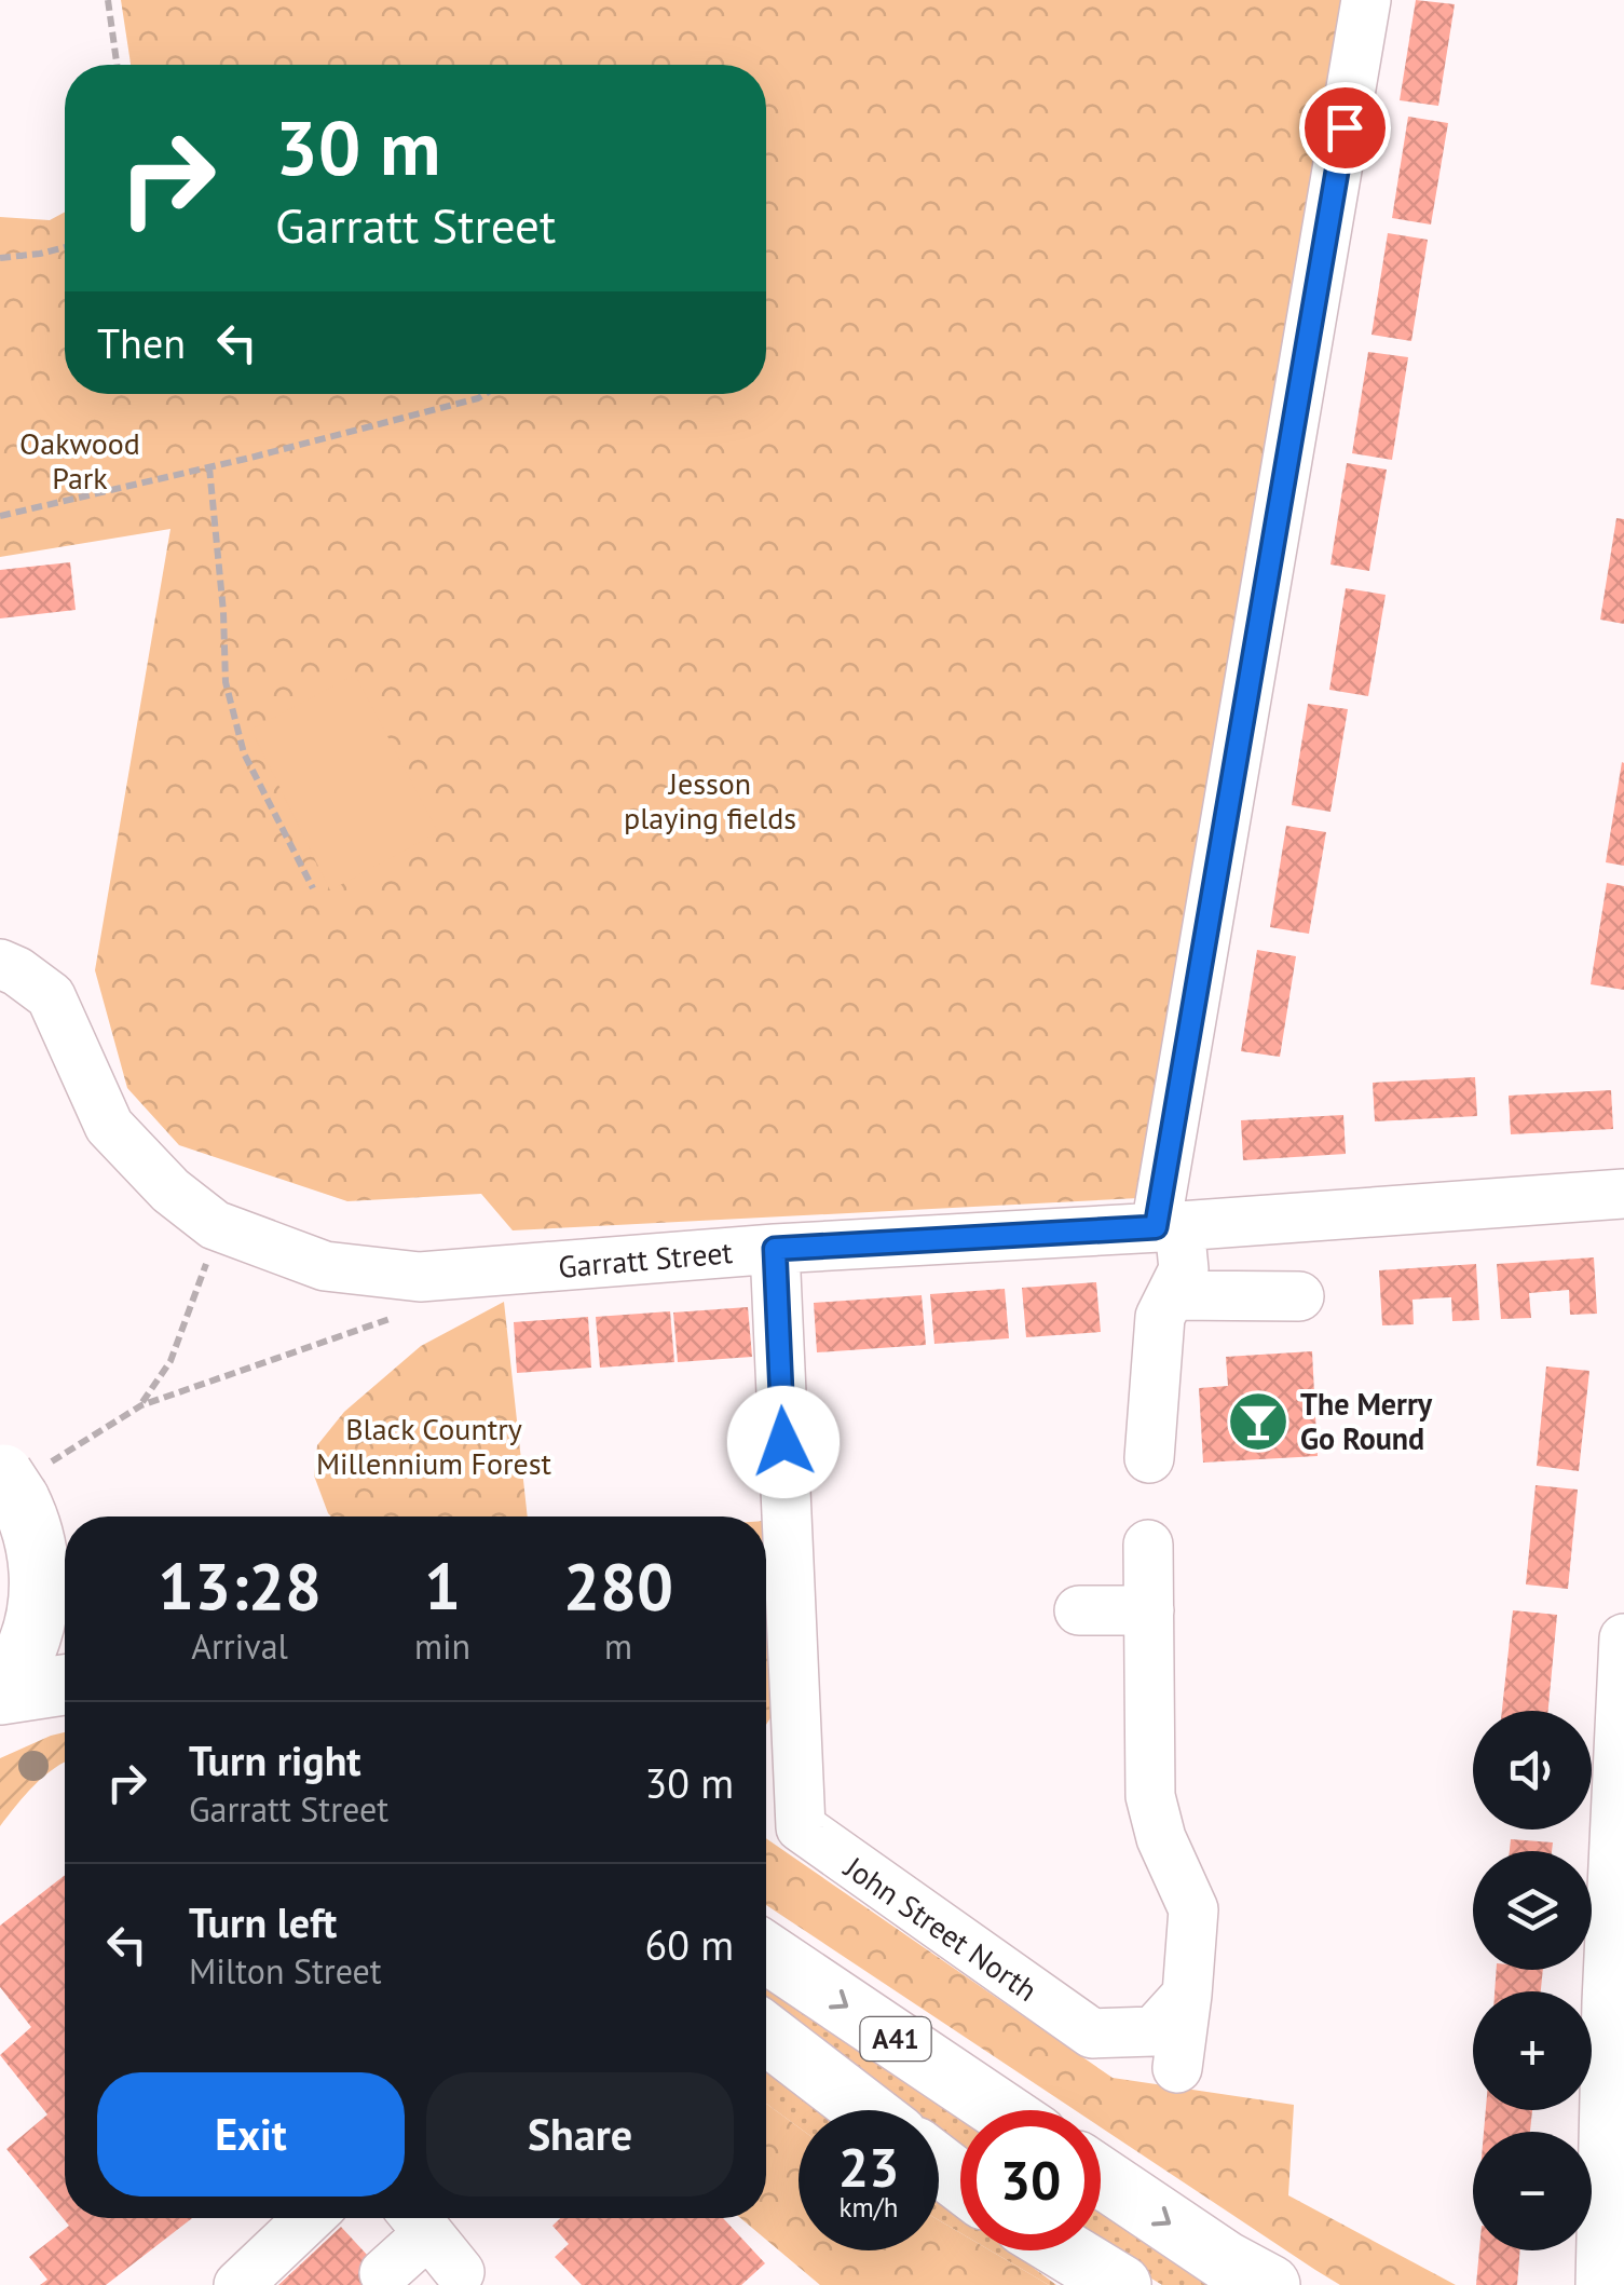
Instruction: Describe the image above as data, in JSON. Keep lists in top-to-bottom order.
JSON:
{
  "streets": {
    "highway": ["A41"],
    "street": ["Garratt Street", "John Street North"]
  },
  "crossings": [
    ["Garratt Street", "John Street North"]
  ],
  "parks": ["Oakwood Park", "Jesson playing fields", "Black Country Millennium Forest"],
  "places": {
    "bar": ["The Merry Go Round"]
  },
  "page": {
    "turn": ["30 m", "Garratt Street"],
    "then": "Then",
    "eta": [
      "13:28",
      "Arrival",
      "1",
      "min",
      "280",
      "m"
    ],
    "list": [
      {
        "name": "Turn right",
        "note": "Garratt Street",
        "value": "30 m"
      },
      {
        "name": "Turn left",
        "note": "Milton Street",
        "value": "60 m"
      }
    ],
    "map_buttons": ["+", "−"],
    "buttons": ["Exit", "Share"],
    "speed": "23 km/h",
    "limit": "30"
  }
}
